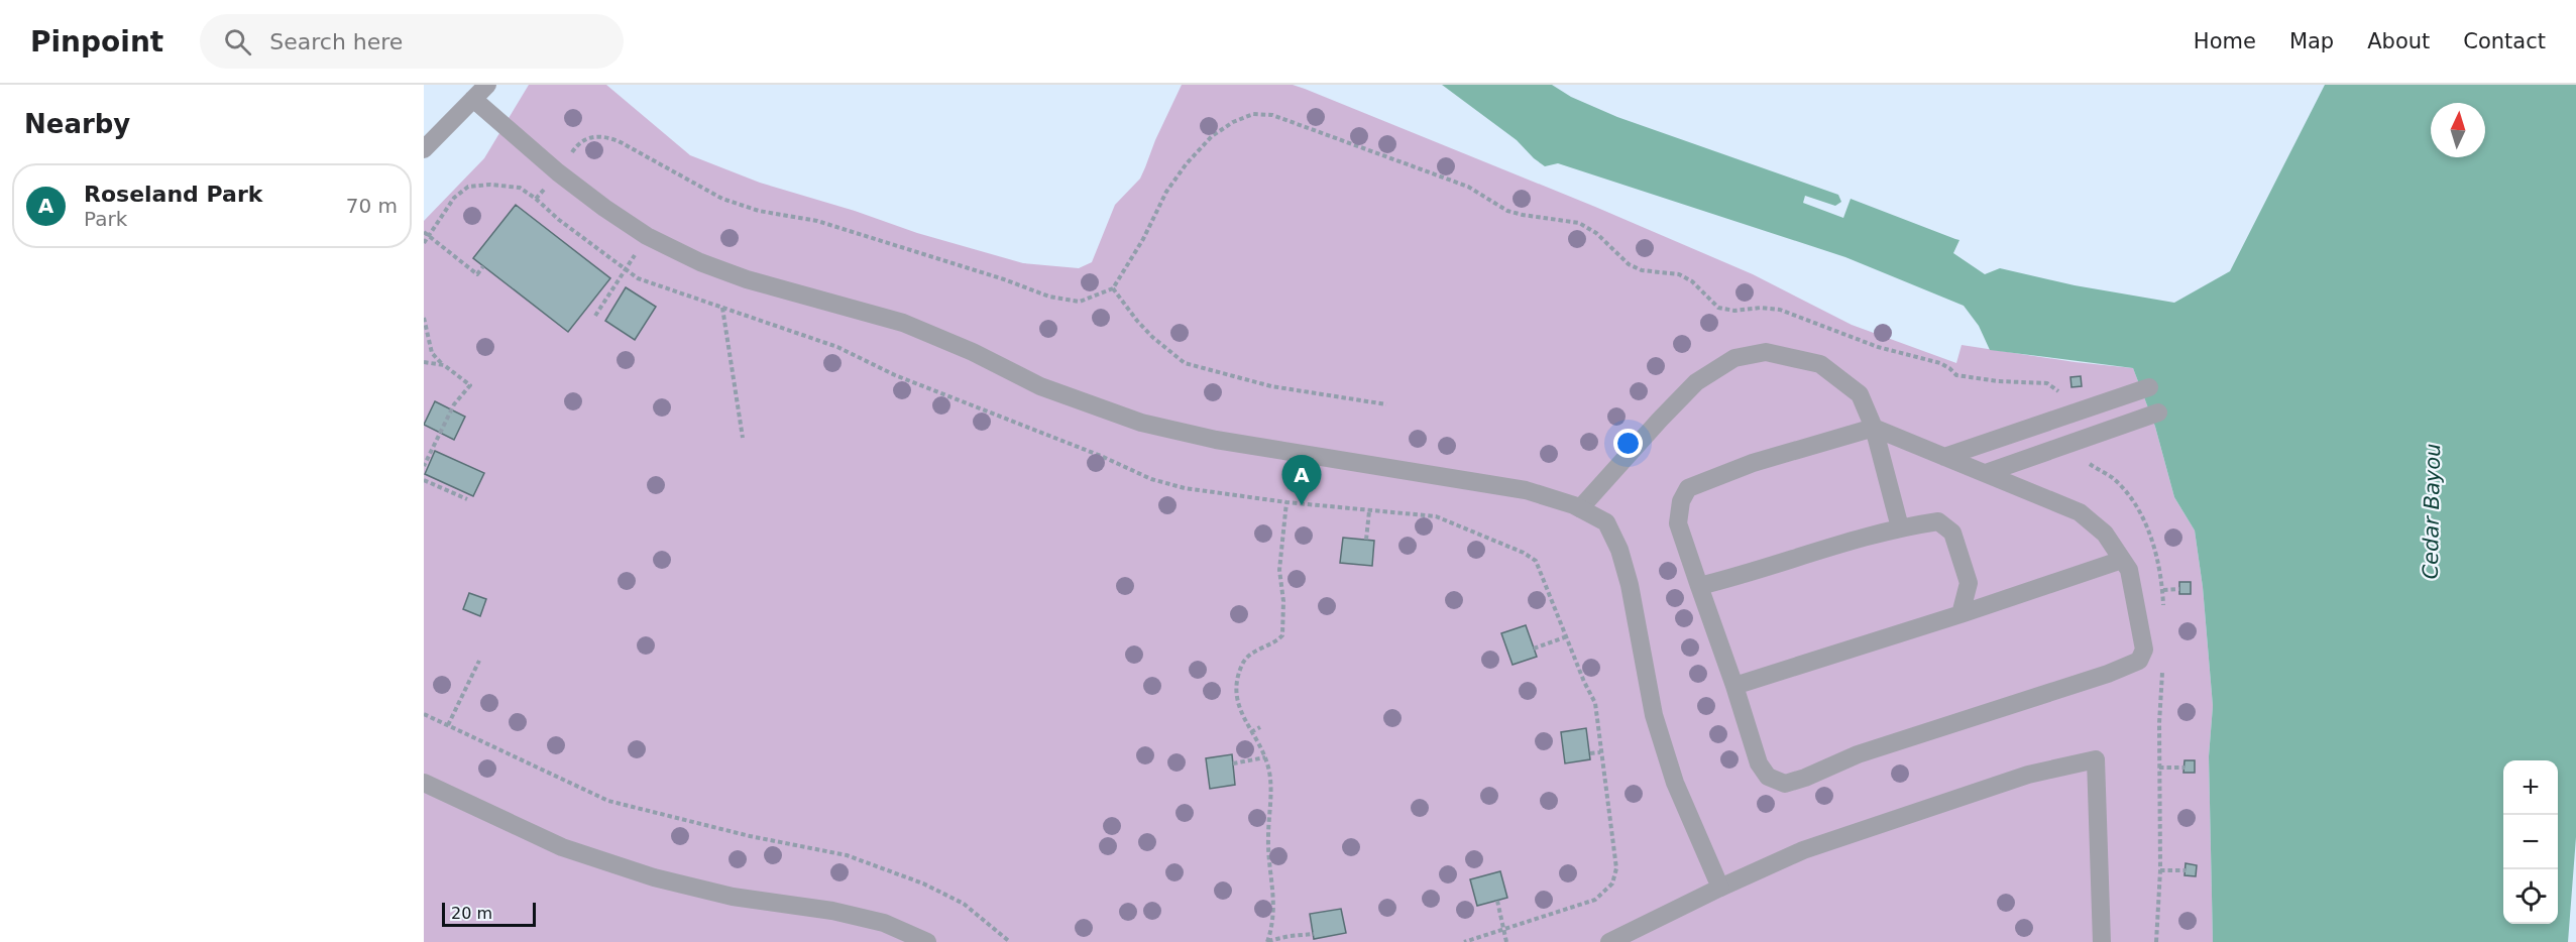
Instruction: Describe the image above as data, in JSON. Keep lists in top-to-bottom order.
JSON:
{
  "water": ["Cedar Bayou"],
  "scale_bar": "20 m",
  "north": "top",
  "page": {
    "header": "Pinpoint",
    "search": "Search here",
    "nav": [
      "Home",
      "Map",
      "About",
      "Contact"
    ],
    "heading": "Nearby",
    "list": [
      {
        "mark": "A",
        "name": "Roseland Park",
        "note": "Park",
        "value": "70 m"
      }
    ],
    "pins": "A",
    "map_buttons": ["+", "−"],
    "scale": "20 m"
  }
}
